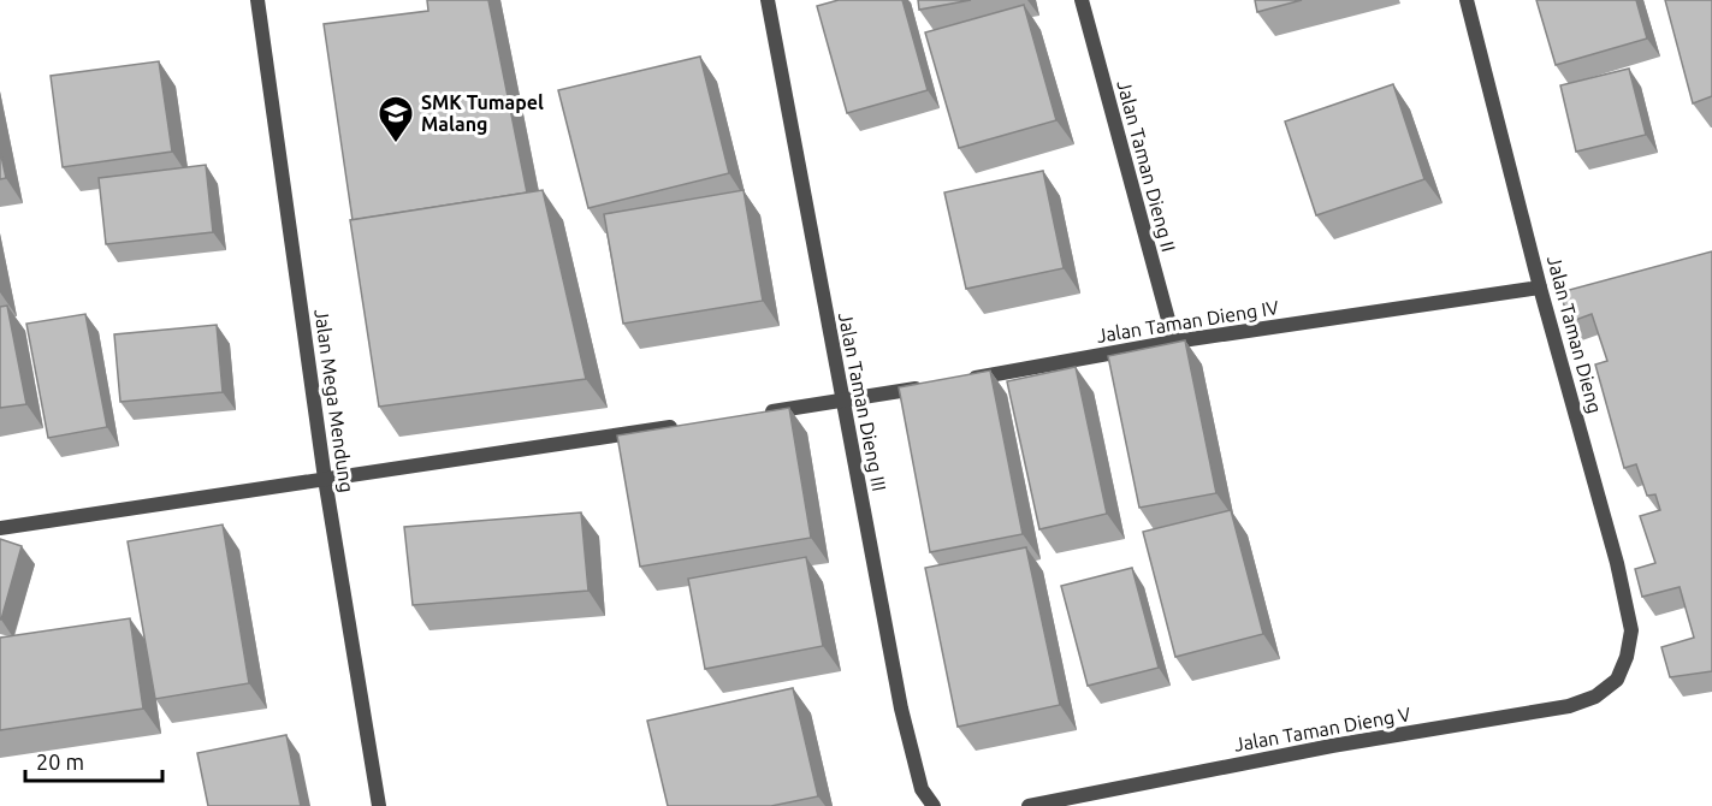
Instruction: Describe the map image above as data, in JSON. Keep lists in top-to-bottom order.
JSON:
{
  "streets": {
    "street": [
      "Jalan Taman Dieng II",
      "Jalan Taman Dieng IV",
      "Jalan Taman Dieng",
      "Jalan Mega Mendung",
      "Jalan Taman Dieng III",
      "Jalan Taman Dieng V"
    ]
  },
  "crossings": [
    ["Jalan Taman Dieng II", "Jalan Taman Dieng IV"],
    ["Jalan Taman Dieng IV", "Jalan Taman Dieng"],
    ["Jalan Taman Dieng", "Jalan Taman Dieng V"]
  ],
  "places": {
    "school or university": ["SMK Tumapel Malang"]
  },
  "scale_bar": "20 m"
}
